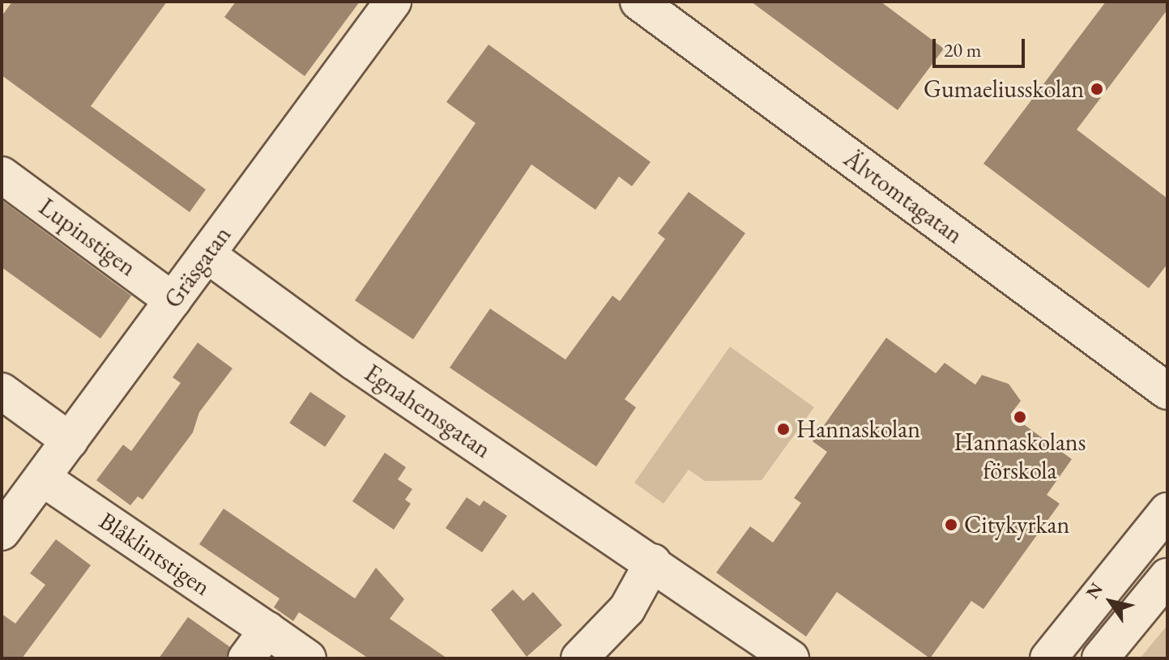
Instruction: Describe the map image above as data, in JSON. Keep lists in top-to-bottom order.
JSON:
{
  "streets": {
    "street": [
      "Älvtomtagatan",
      "Lupinstigen",
      "Gräsgatan",
      "Egnahemsgatan",
      "Blåklintstigen"
    ]
  },
  "crossings": [
    ["Lupinstigen", "Gräsgatan"],
    ["Gräsgatan", "Egnahemsgatan"],
    ["Gräsgatan", "Blåklintstigen"]
  ],
  "places": [
    "Gumaeliusskolan",
    "Hannaskolans förskola",
    "Hannaskolan",
    "Citykyrkan"
  ],
  "scale_bar": "20 m",
  "north": "top left"
}
